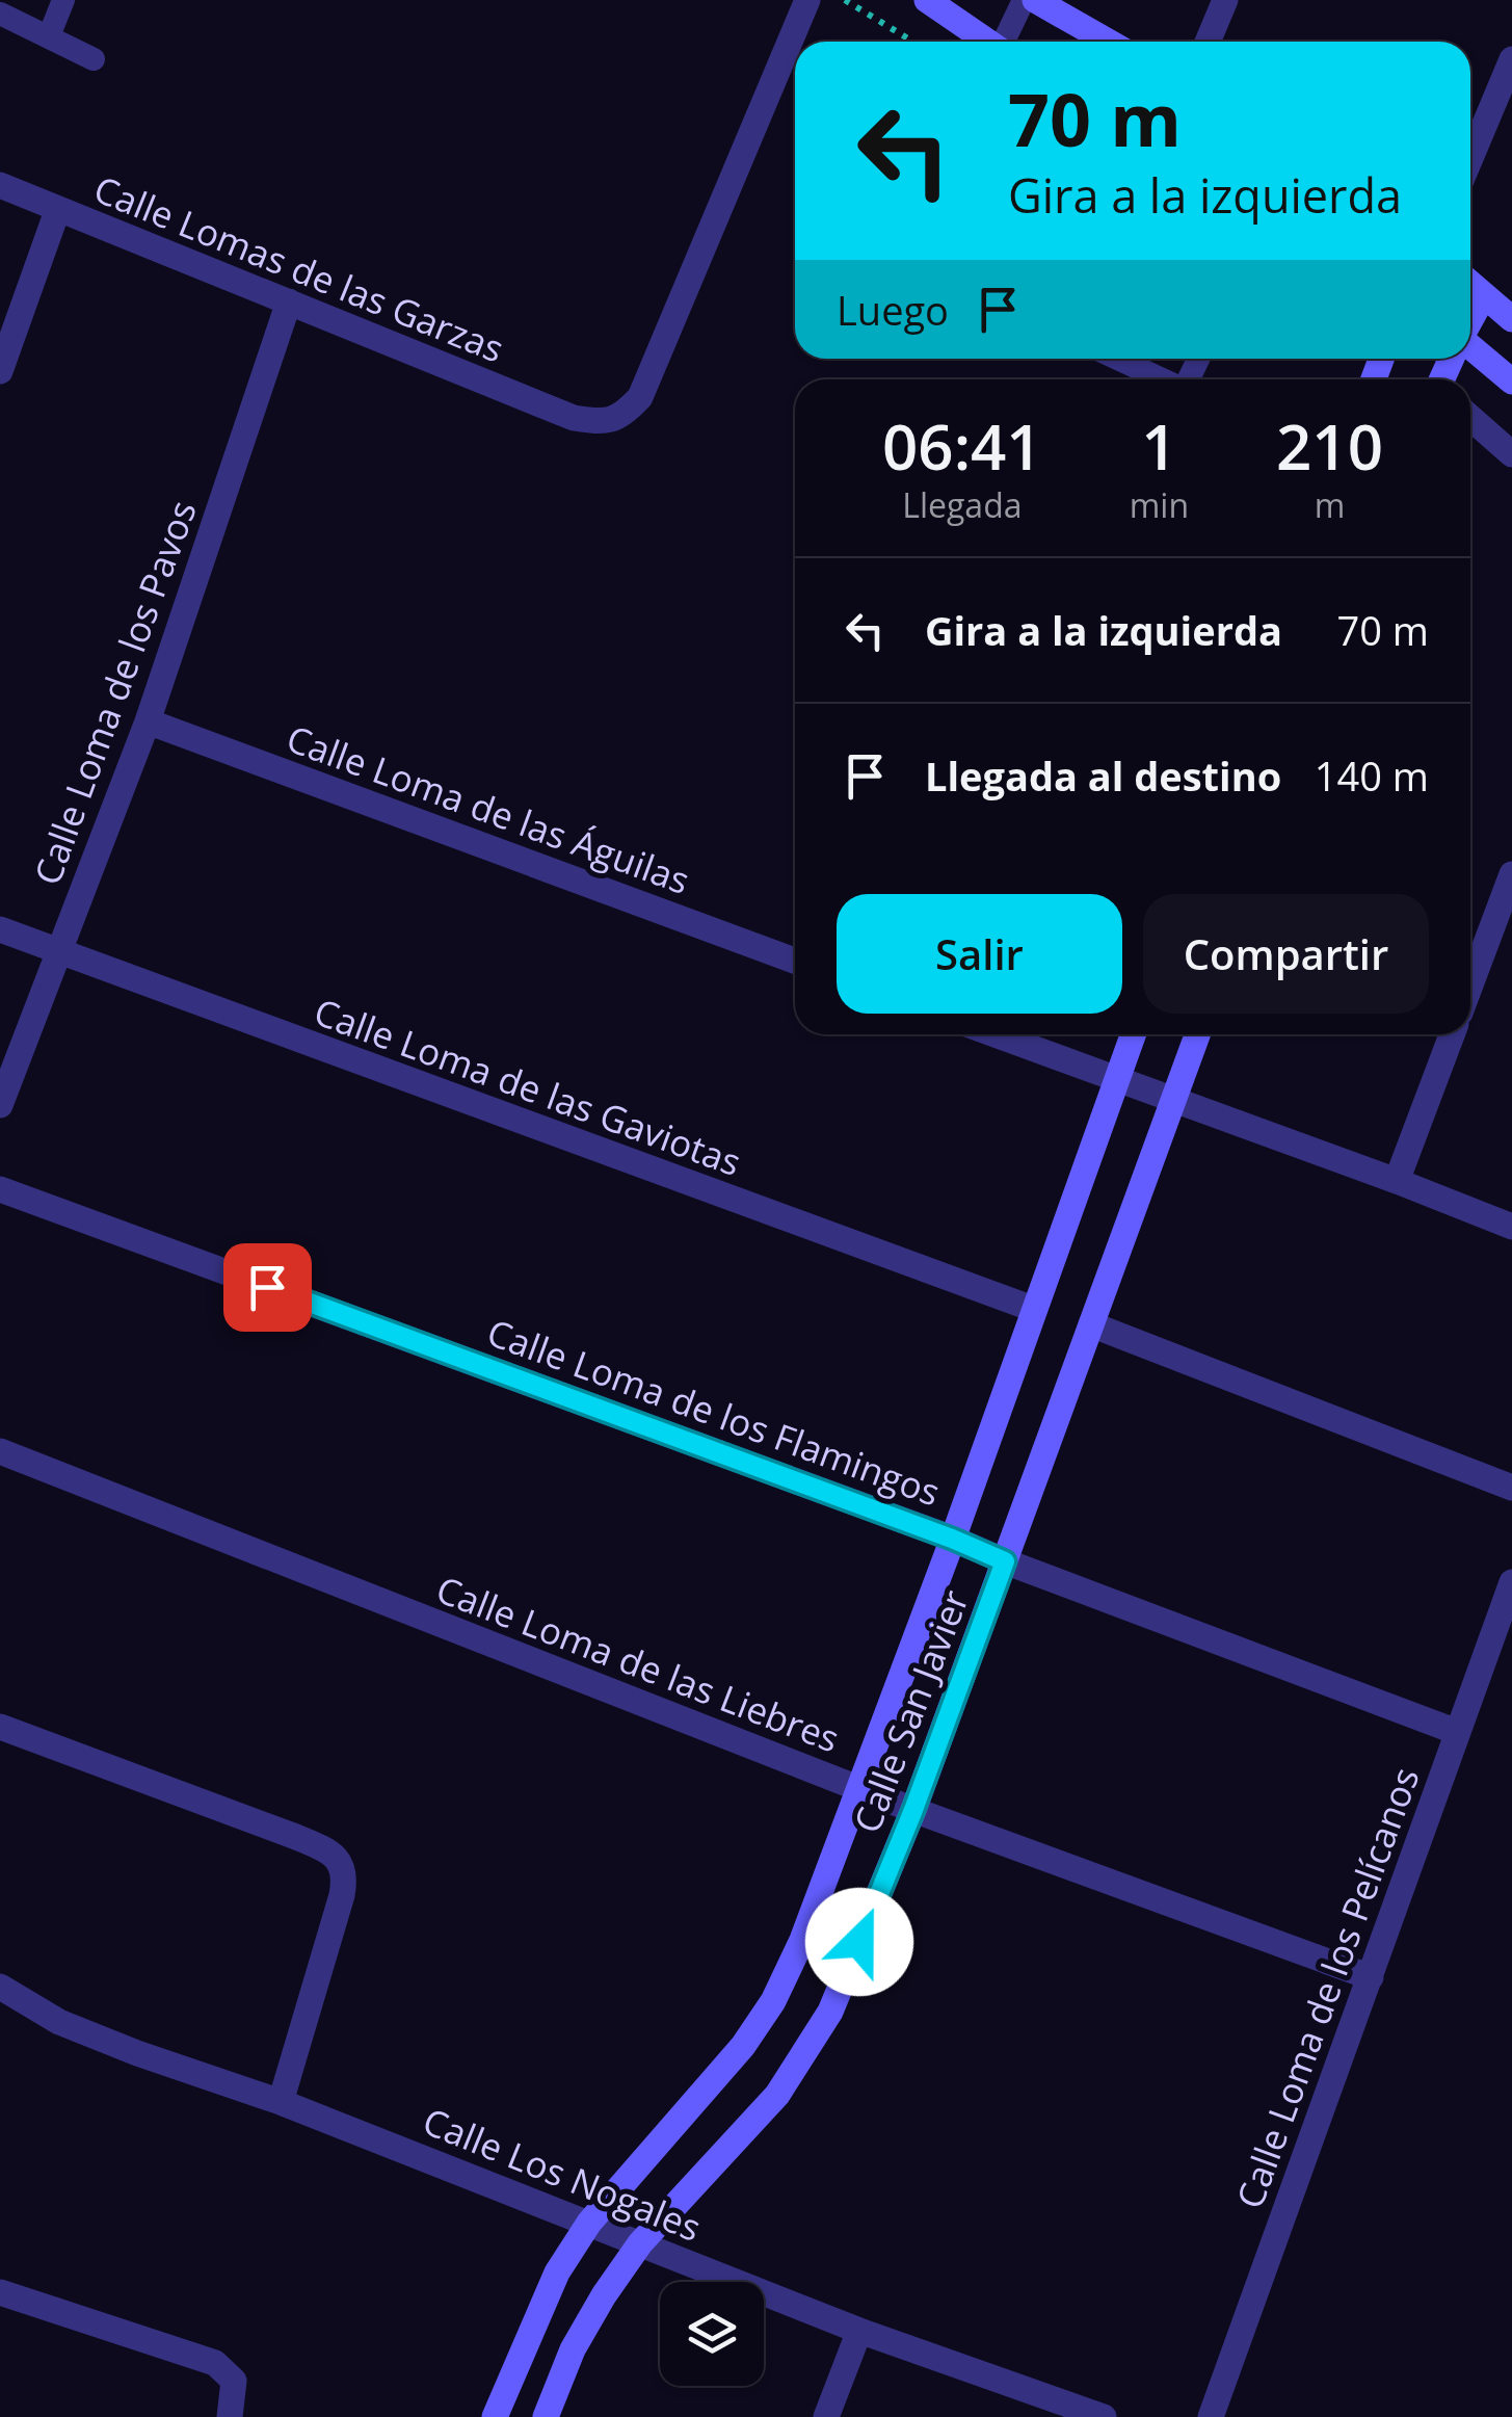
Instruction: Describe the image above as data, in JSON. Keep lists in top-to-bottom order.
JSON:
{
  "streets": {
    "street": [
      "Calle Lomas de las Garzas",
      "Calle Loma de los Pavos",
      "Calle Loma de las Águilas",
      "Calle Loma de las Gaviotas",
      "Calle Loma de los Flamingos",
      "Calle Loma de las Liebres",
      "Calle San Javier",
      "Calle Loma de los Pelícanos",
      "Calle Los Nogales"
    ]
  },
  "crossings": [
    ["Calle Lomas de las Garzas", "Calle Loma de los Pavos"],
    ["Calle Loma de los Pavos", "Calle Loma de las Águilas"],
    ["Calle Loma de los Pavos", "Calle Loma de las Gaviotas"],
    ["Calle Loma de las Gaviotas", "Calle San Javier"],
    ["Calle Loma de los Flamingos", "Calle San Javier"],
    ["Calle Loma de los Flamingos", "Calle Loma de los Pelícanos"],
    ["Calle Loma de las Liebres", "Calle San Javier"],
    ["Calle Loma de las Liebres", "Calle Loma de los Pelícanos"],
    ["Calle San Javier", "Calle Los Nogales"]
  ],
  "page": {
    "turn": ["70 m", "Gira a la izquierda"],
    "then": "Luego",
    "eta": [
      "06:41",
      "Llegada",
      "1",
      "min",
      "210",
      "m"
    ],
    "list": [
      {
        "name": "Gira a la izquierda",
        "value": "70 m"
      },
      {
        "name": "Llegada al destino",
        "value": "140 m"
      }
    ],
    "buttons": ["Salir", "Compartir"]
  }
}
